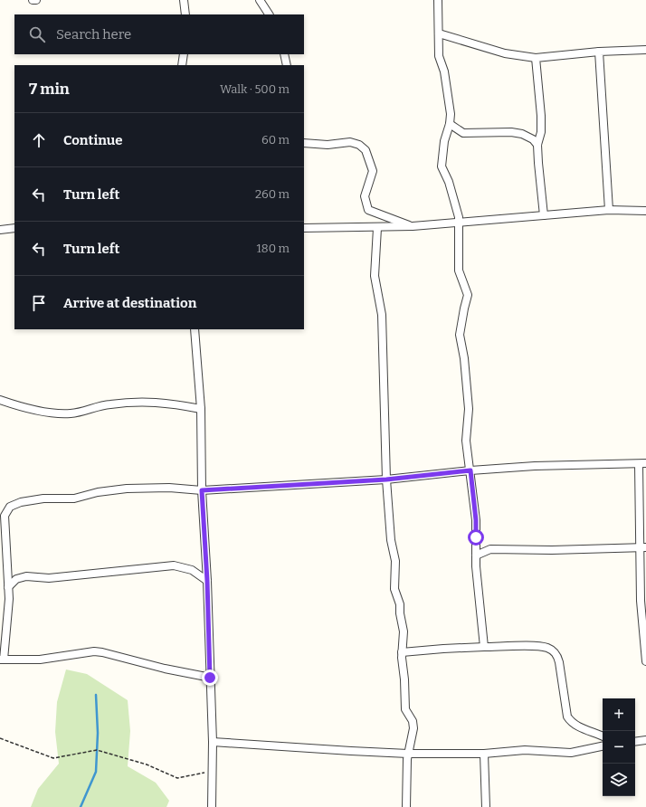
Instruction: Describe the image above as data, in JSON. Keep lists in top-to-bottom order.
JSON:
{
  "page": {
    "search": "Search here",
    "heading": ["7 min", "Walk · 500 m"],
    "list": [
      ["Continue", "60 m"],
      ["Turn left", "260 m"],
      ["Turn left", "180 m"],
      "Arrive at destination"
    ],
    "map_buttons": ["+", "−"]
  }
}
